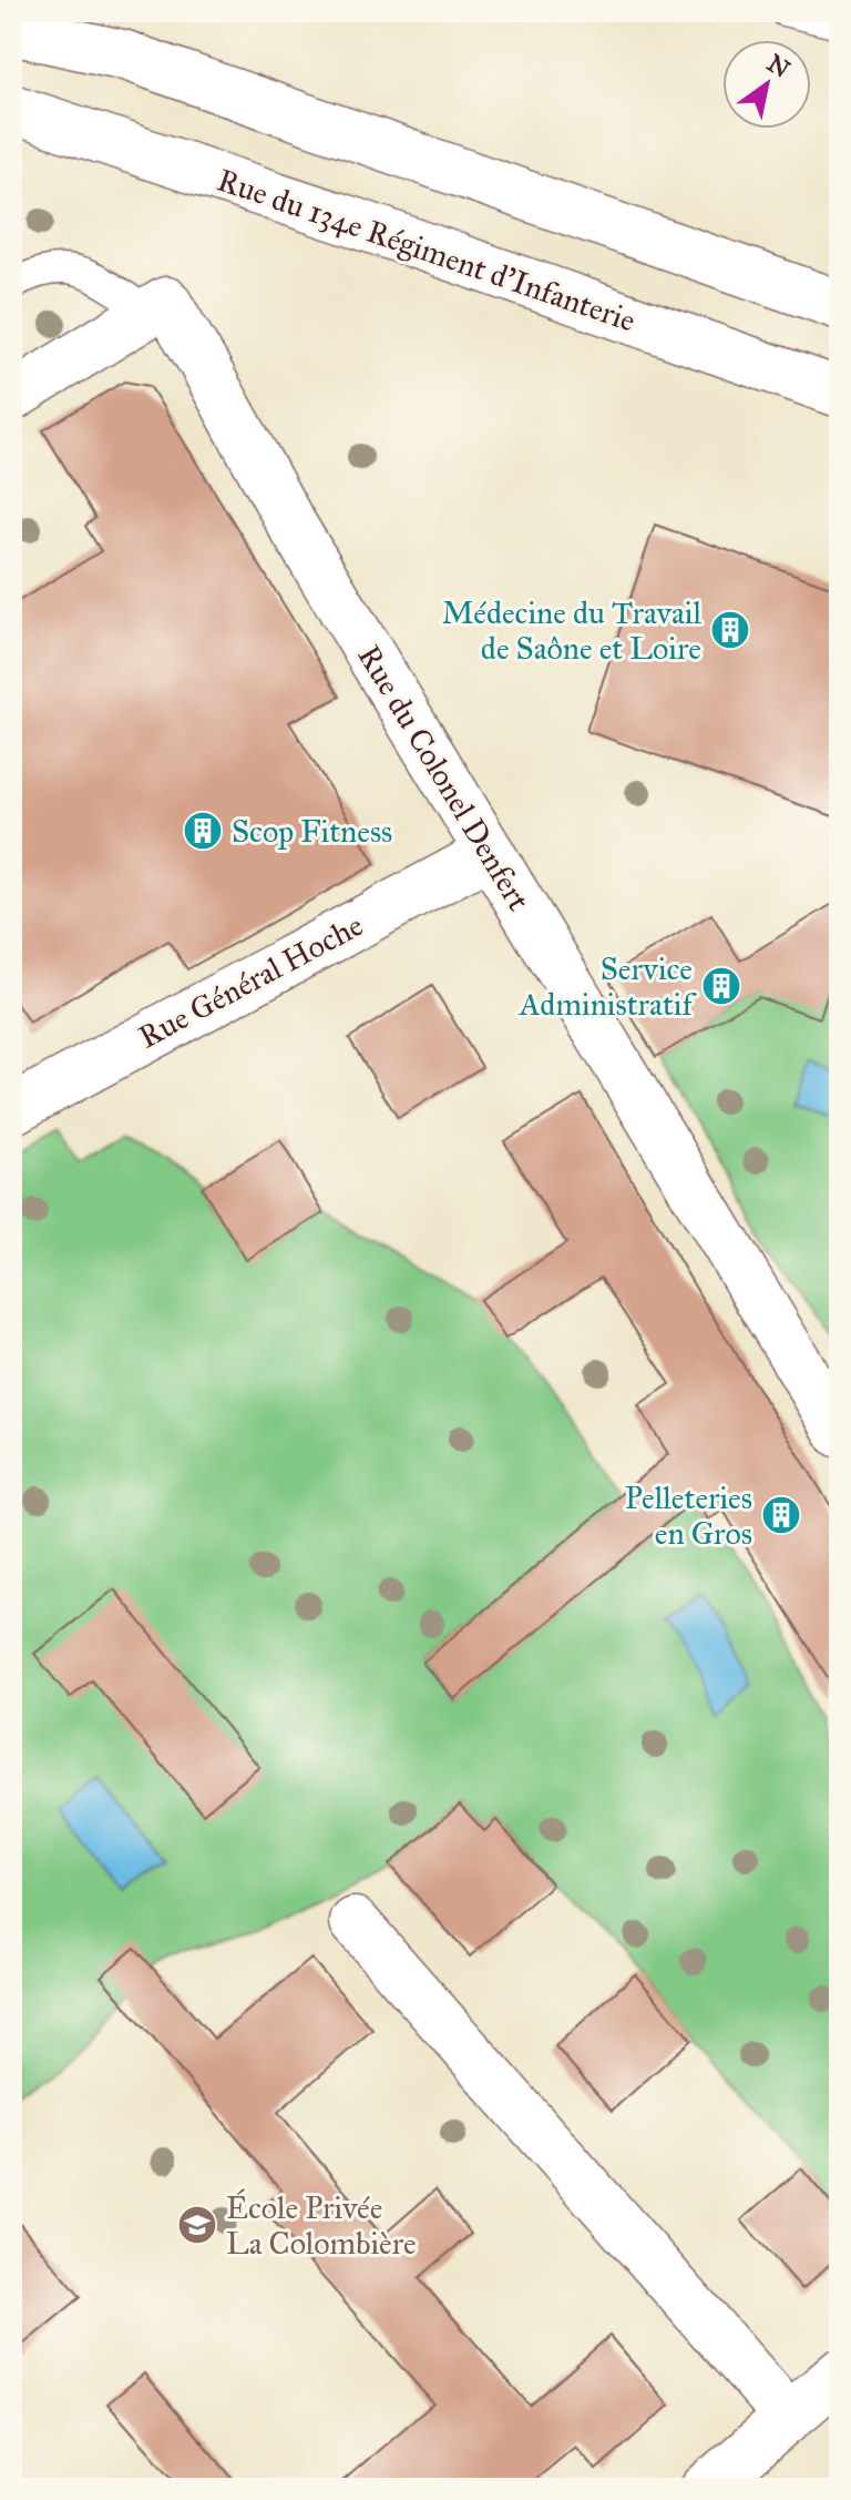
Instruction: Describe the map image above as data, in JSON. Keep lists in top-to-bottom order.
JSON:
{
  "streets": {
    "street": ["Rue du 134e Régiment d'Infanterie", "Rue du Colonel Denfert", "Rue Général Hoche"]
  },
  "crossings": [
    ["Rue du Colonel Denfert", "Rue Général Hoche"]
  ],
  "places": {
    "building": [
      "Médecine du Travail de Saône et Loire",
      "Scop Fitness",
      "Service Administratif",
      "Pelleteries en Gros"
    ],
    "school or university": ["École Privée La Colombière"]
  },
  "north": "top right"
}
